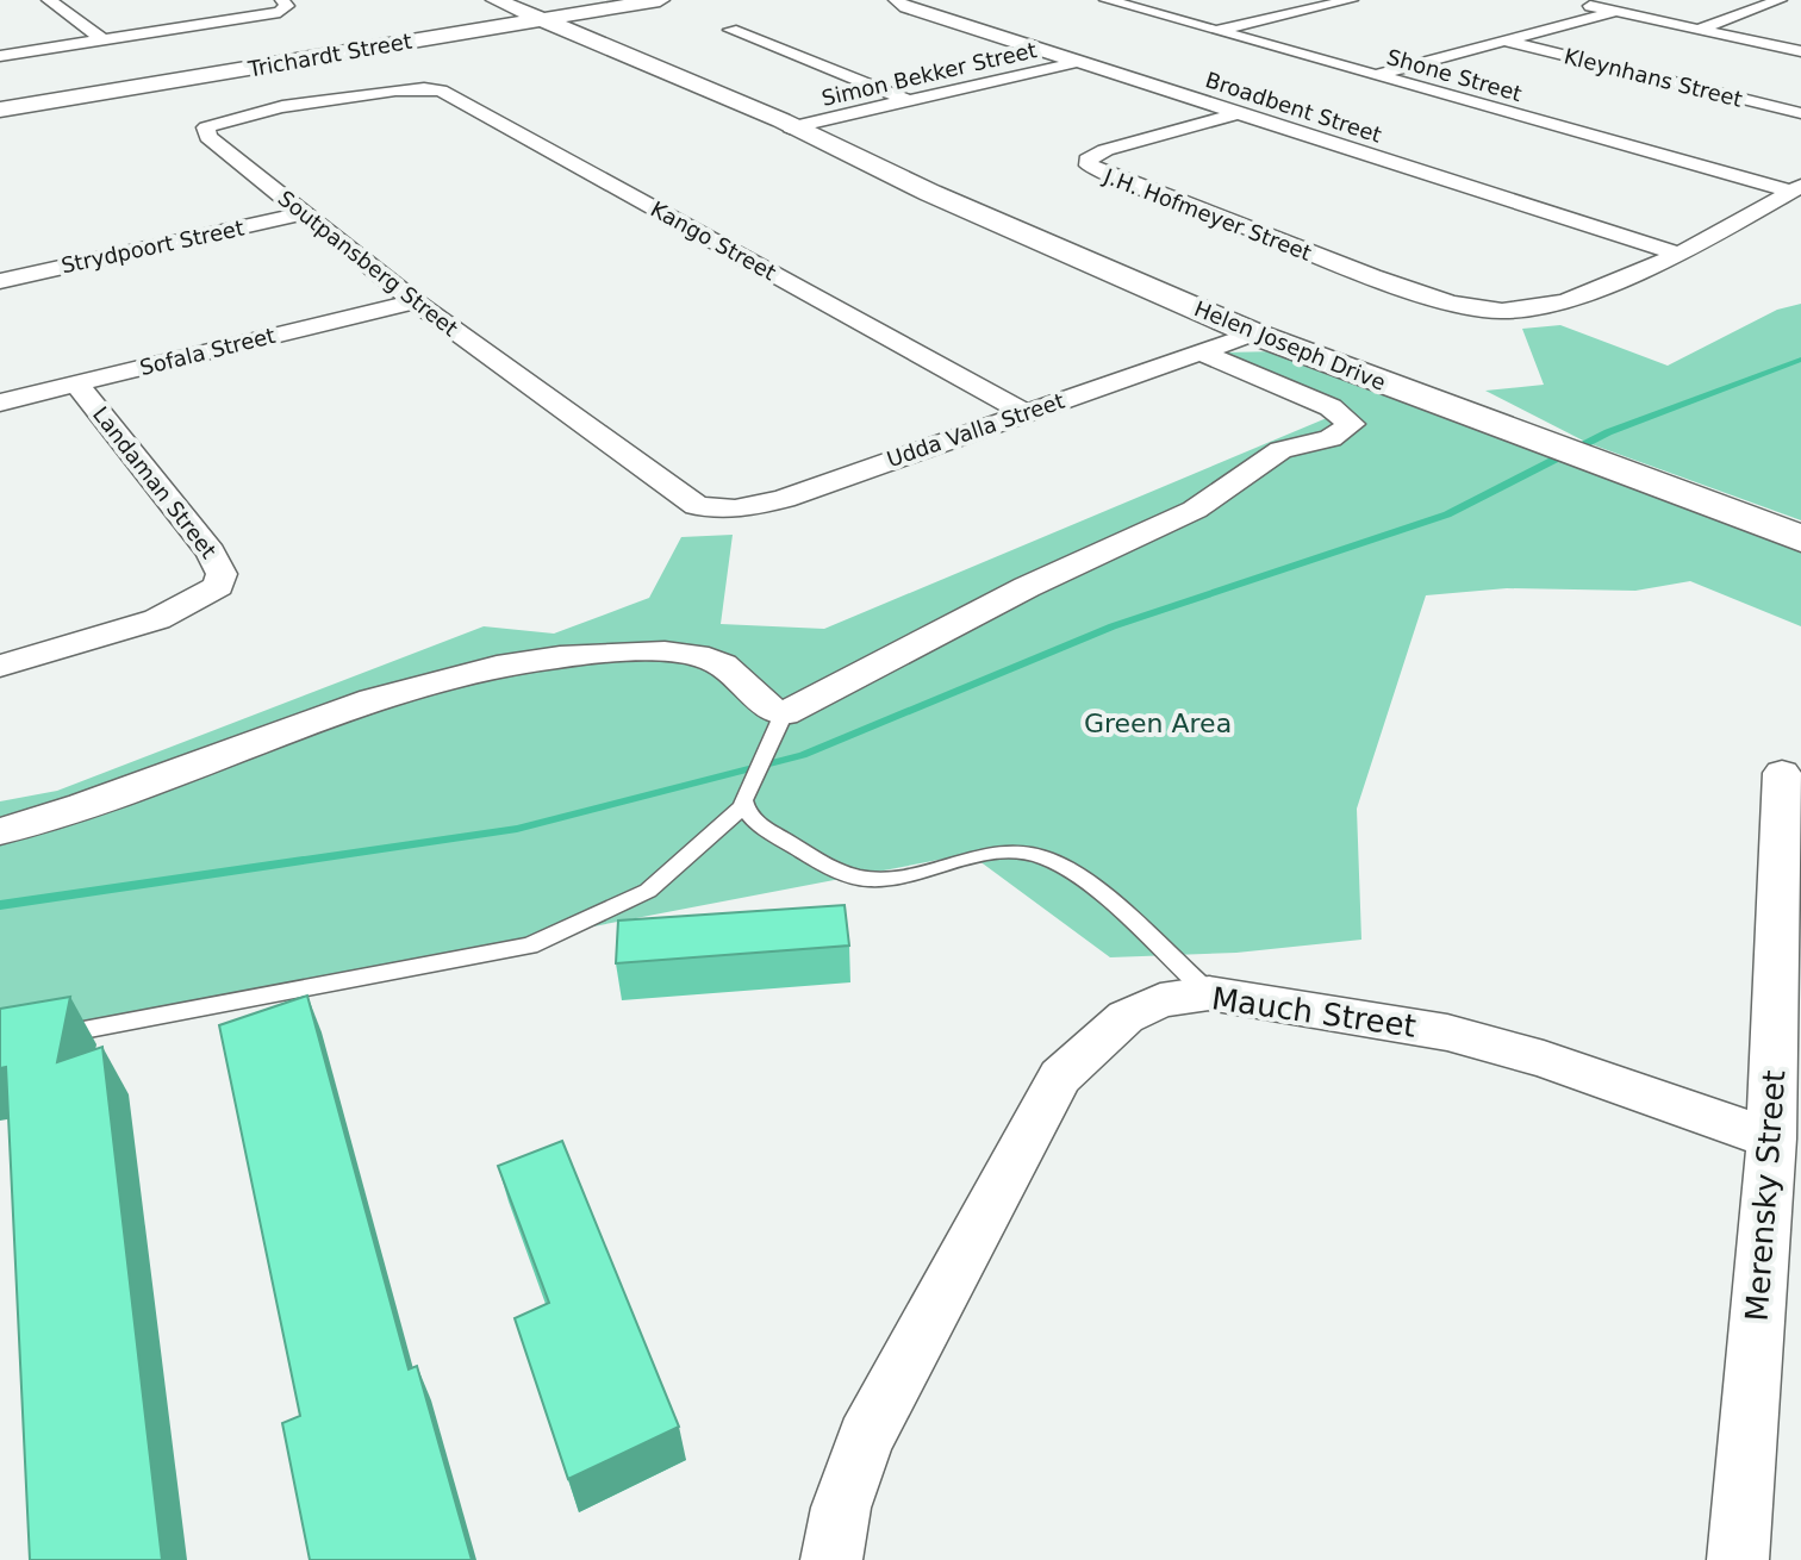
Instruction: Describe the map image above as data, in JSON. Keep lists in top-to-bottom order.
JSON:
{
  "streets": {
    "street": [
      "Trichardt Street",
      "Simon Bekker Street",
      "Shone Street",
      "Kleynhans Street",
      "Broadbent Street",
      "J.H. Hofmeyer Street",
      "Kango Street",
      "Strydpoort Street",
      "Soutpansberg Street",
      "Helen Joseph Drive",
      "Sofala Street",
      "Udda Valla Street",
      "Landaman Street",
      "Mauch Street",
      "Merensky Street"
    ]
  },
  "crossings": [
    ["Trichardt Street", "Helen Joseph Drive"],
    ["Simon Bekker Street", "Broadbent Street"],
    ["Simon Bekker Street", "Helen Joseph Drive"],
    ["Broadbent Street", "J.H. Hofmeyer Street"],
    ["Kango Street", "Soutpansberg Street"],
    ["Kango Street", "Udda Valla Street"],
    ["Strydpoort Street", "Soutpansberg Street"],
    ["Soutpansberg Street", "Sofala Street"],
    ["Soutpansberg Street", "Udda Valla Street"],
    ["Helen Joseph Drive", "Udda Valla Street"],
    ["Sofala Street", "Landaman Street"],
    ["Mauch Street", "Merensky Street"]
  ],
  "parks": ["Green Area"]
}
